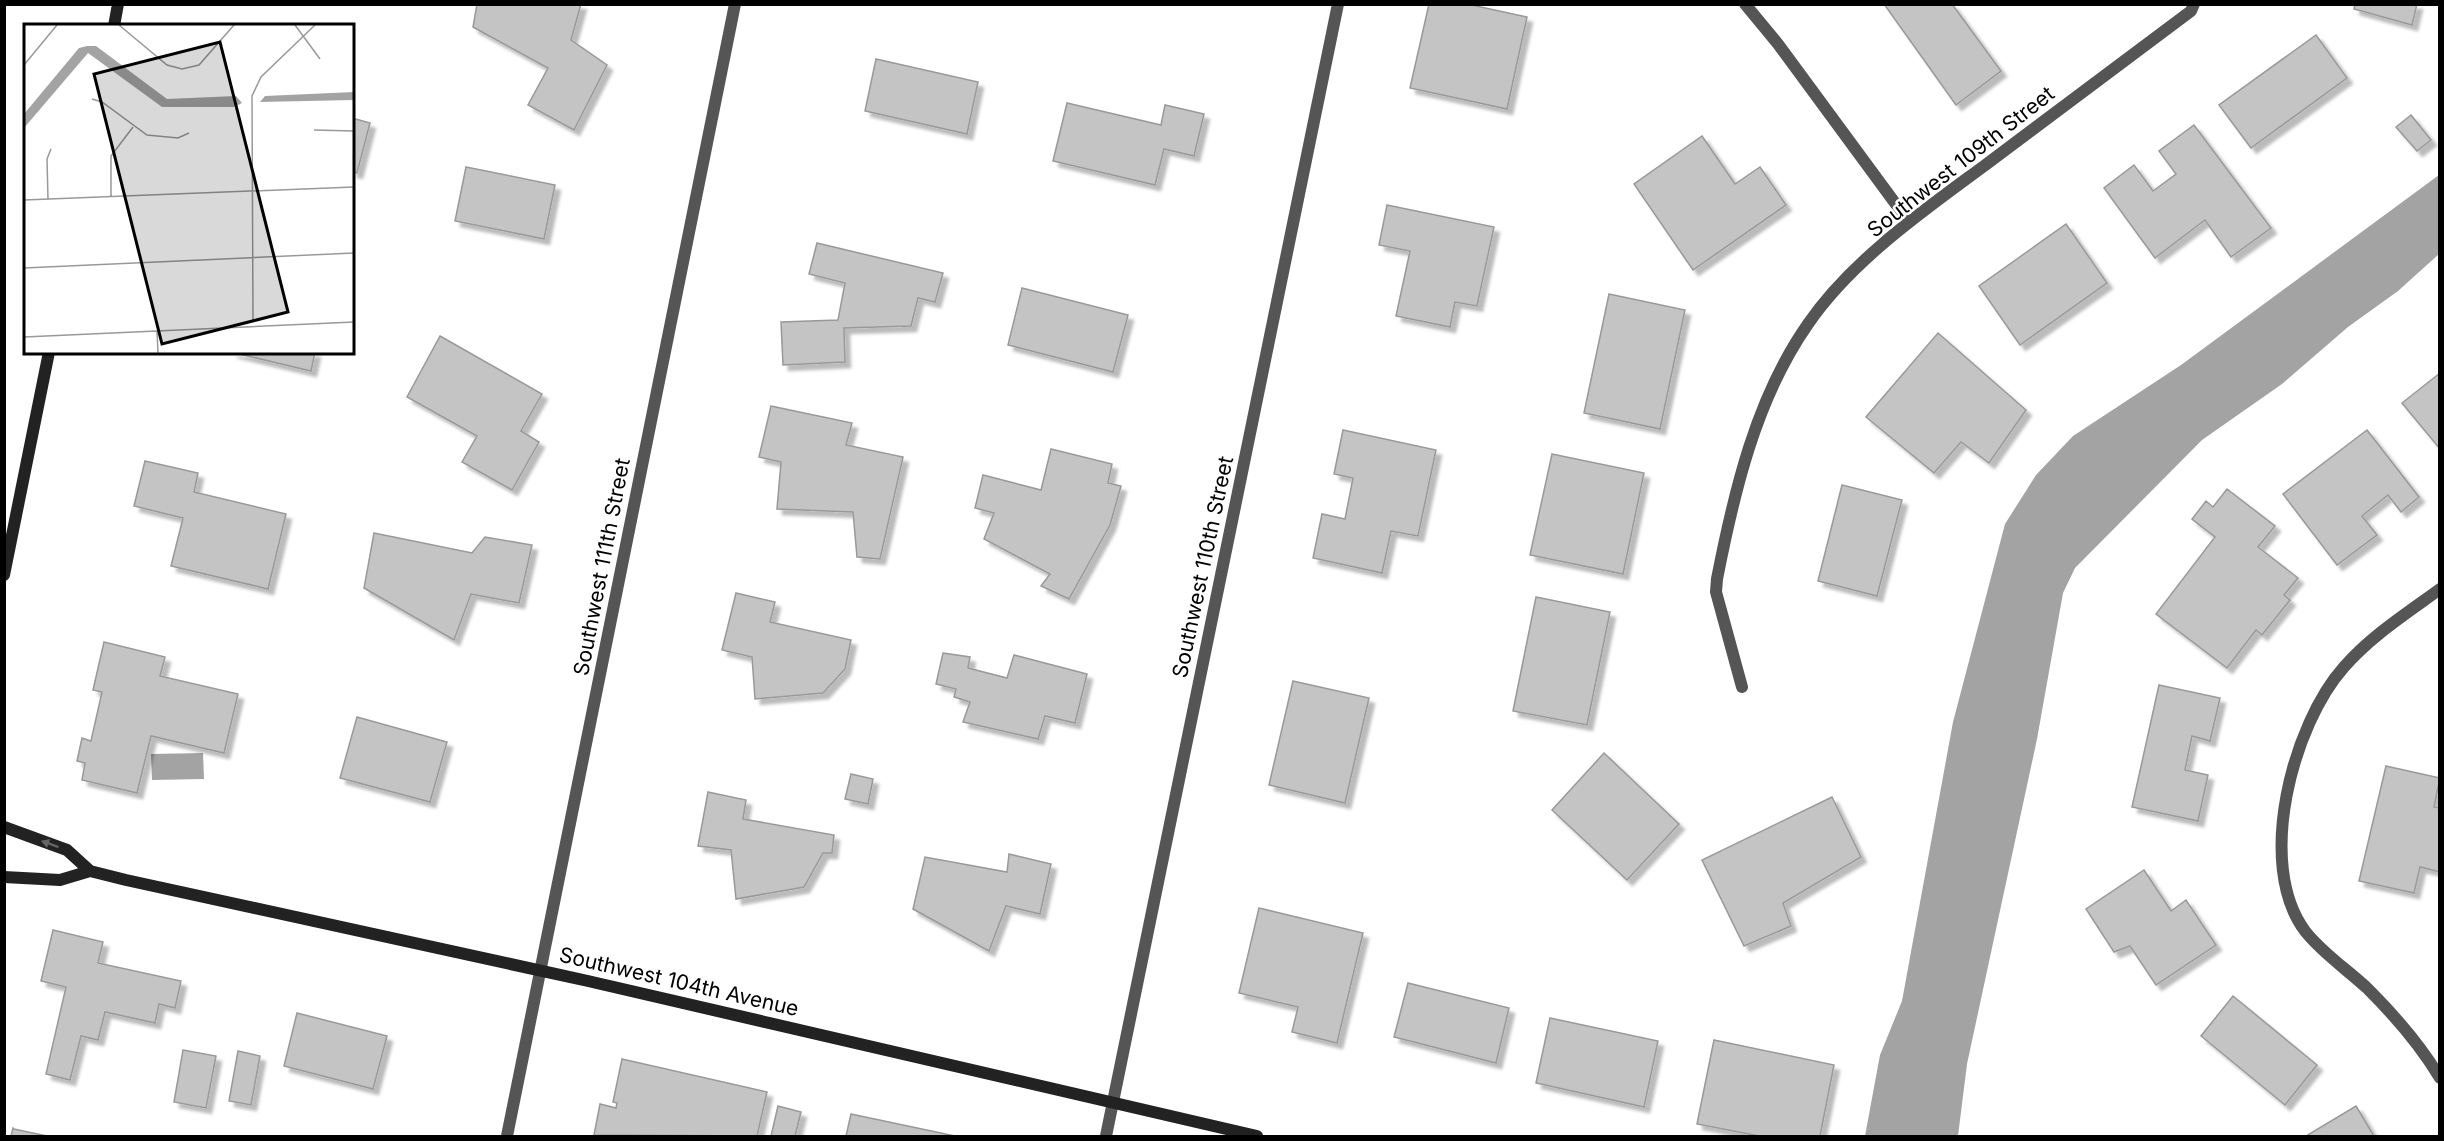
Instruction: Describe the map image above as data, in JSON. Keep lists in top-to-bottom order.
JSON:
{
  "streets": {
    "street": [
      "Southwest 109th Street",
      "Southwest 111th Street",
      "Southwest 110th Street",
      "Southwest 104th Avenue"
    ]
  },
  "crossings": [
    ["Southwest 111th Street", "Southwest 104th Avenue"],
    ["Southwest 110th Street", "Southwest 104th Avenue"]
  ]
}
